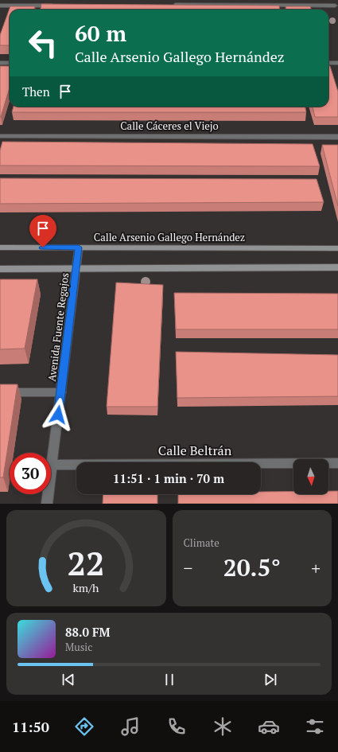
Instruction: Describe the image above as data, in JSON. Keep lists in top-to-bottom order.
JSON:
{
  "streets": {
    "main road": ["Calle Arsenio Gallego Hernández"],
    "street": ["Calle Cáceres el Viejo", "Avenida Fuente Regajos", "Calle Beltrán"]
  },
  "crossings": [
    ["Calle Arsenio Gallego Hernández", "Avenida Fuente Regajos"],
    ["Avenida Fuente Regajos", "Calle Beltrán"]
  ],
  "north": "bottom",
  "page": {
    "turn": ["60 m", "Calle Arsenio Gallego Hernández"],
    "then": "Then",
    "limit": "30",
    "trip": "11:51 · 1 min · 70 m",
    "tile": "Climate",
    "heat": ["−", "20.5°", "+"],
    "song": ["88.0 FM", "Music"],
    "tabs": "11:50",
    "gauge": ["22", "km/h"]
  }
}
